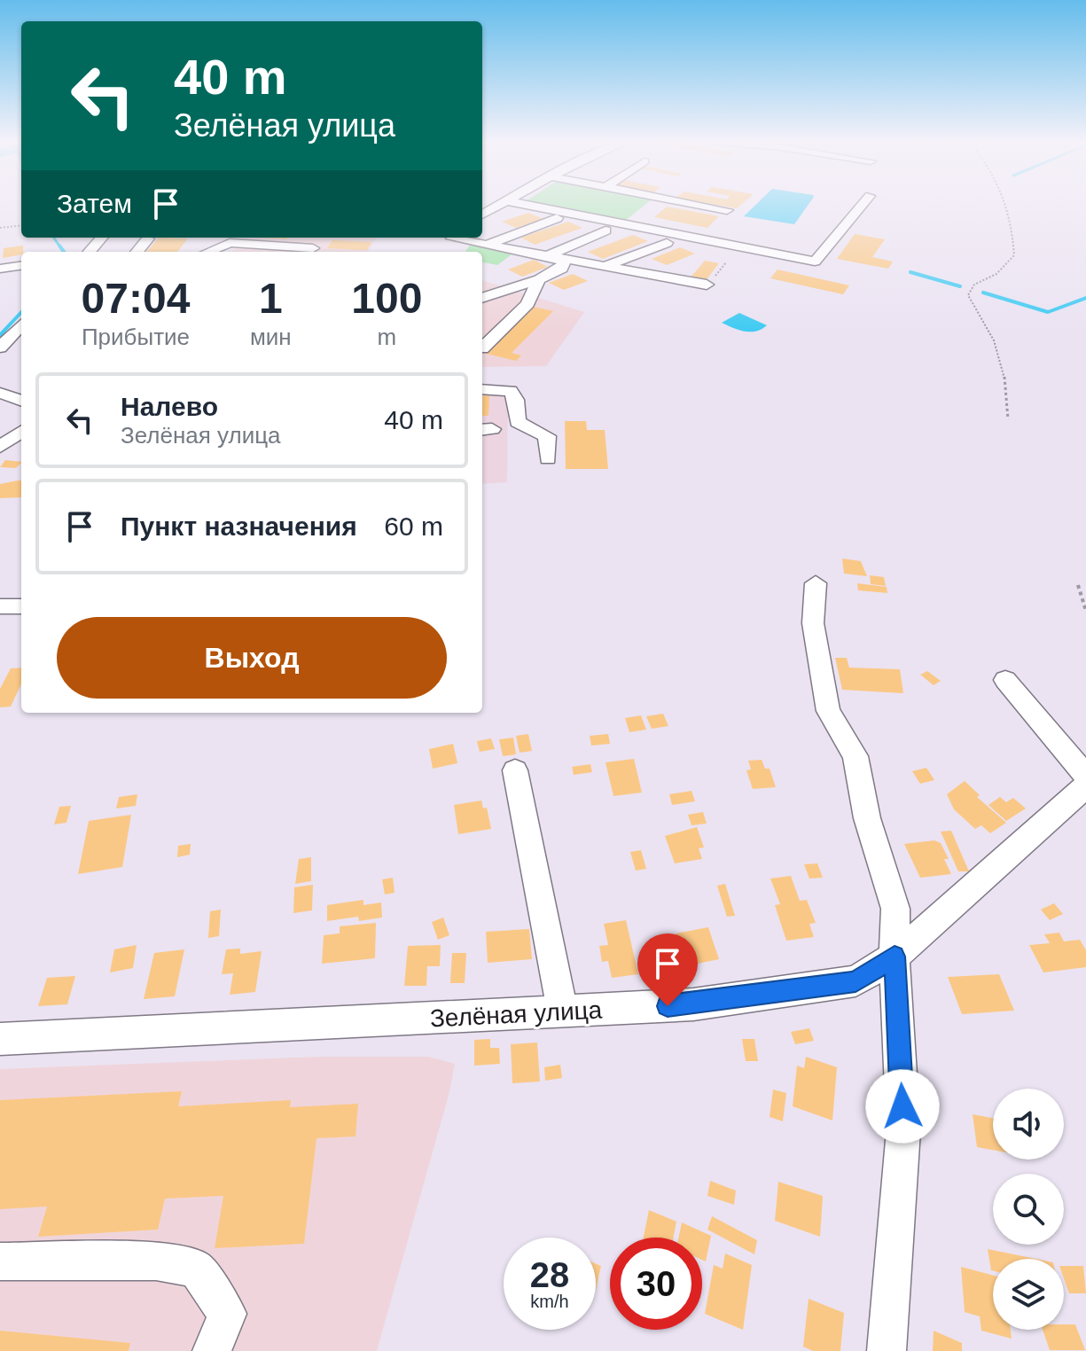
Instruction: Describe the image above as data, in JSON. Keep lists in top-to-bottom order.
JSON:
{
  "streets": {
    "street": ["Зелёная улица"]
  },
  "page": {
    "turn": ["40 m", "Зелёная улица"],
    "then": "Затем",
    "eta": [
      "07:04",
      "Прибытие",
      "1",
      "мин",
      "100",
      "m"
    ],
    "list": [
      {
        "name": "Налево",
        "note": "Зелёная улица",
        "value": "40 m"
      },
      {
        "name": "Пункт назначения",
        "value": "60 m"
      }
    ],
    "buttons": "Выход",
    "speed": "28 km/h",
    "limit": "30"
  }
}
